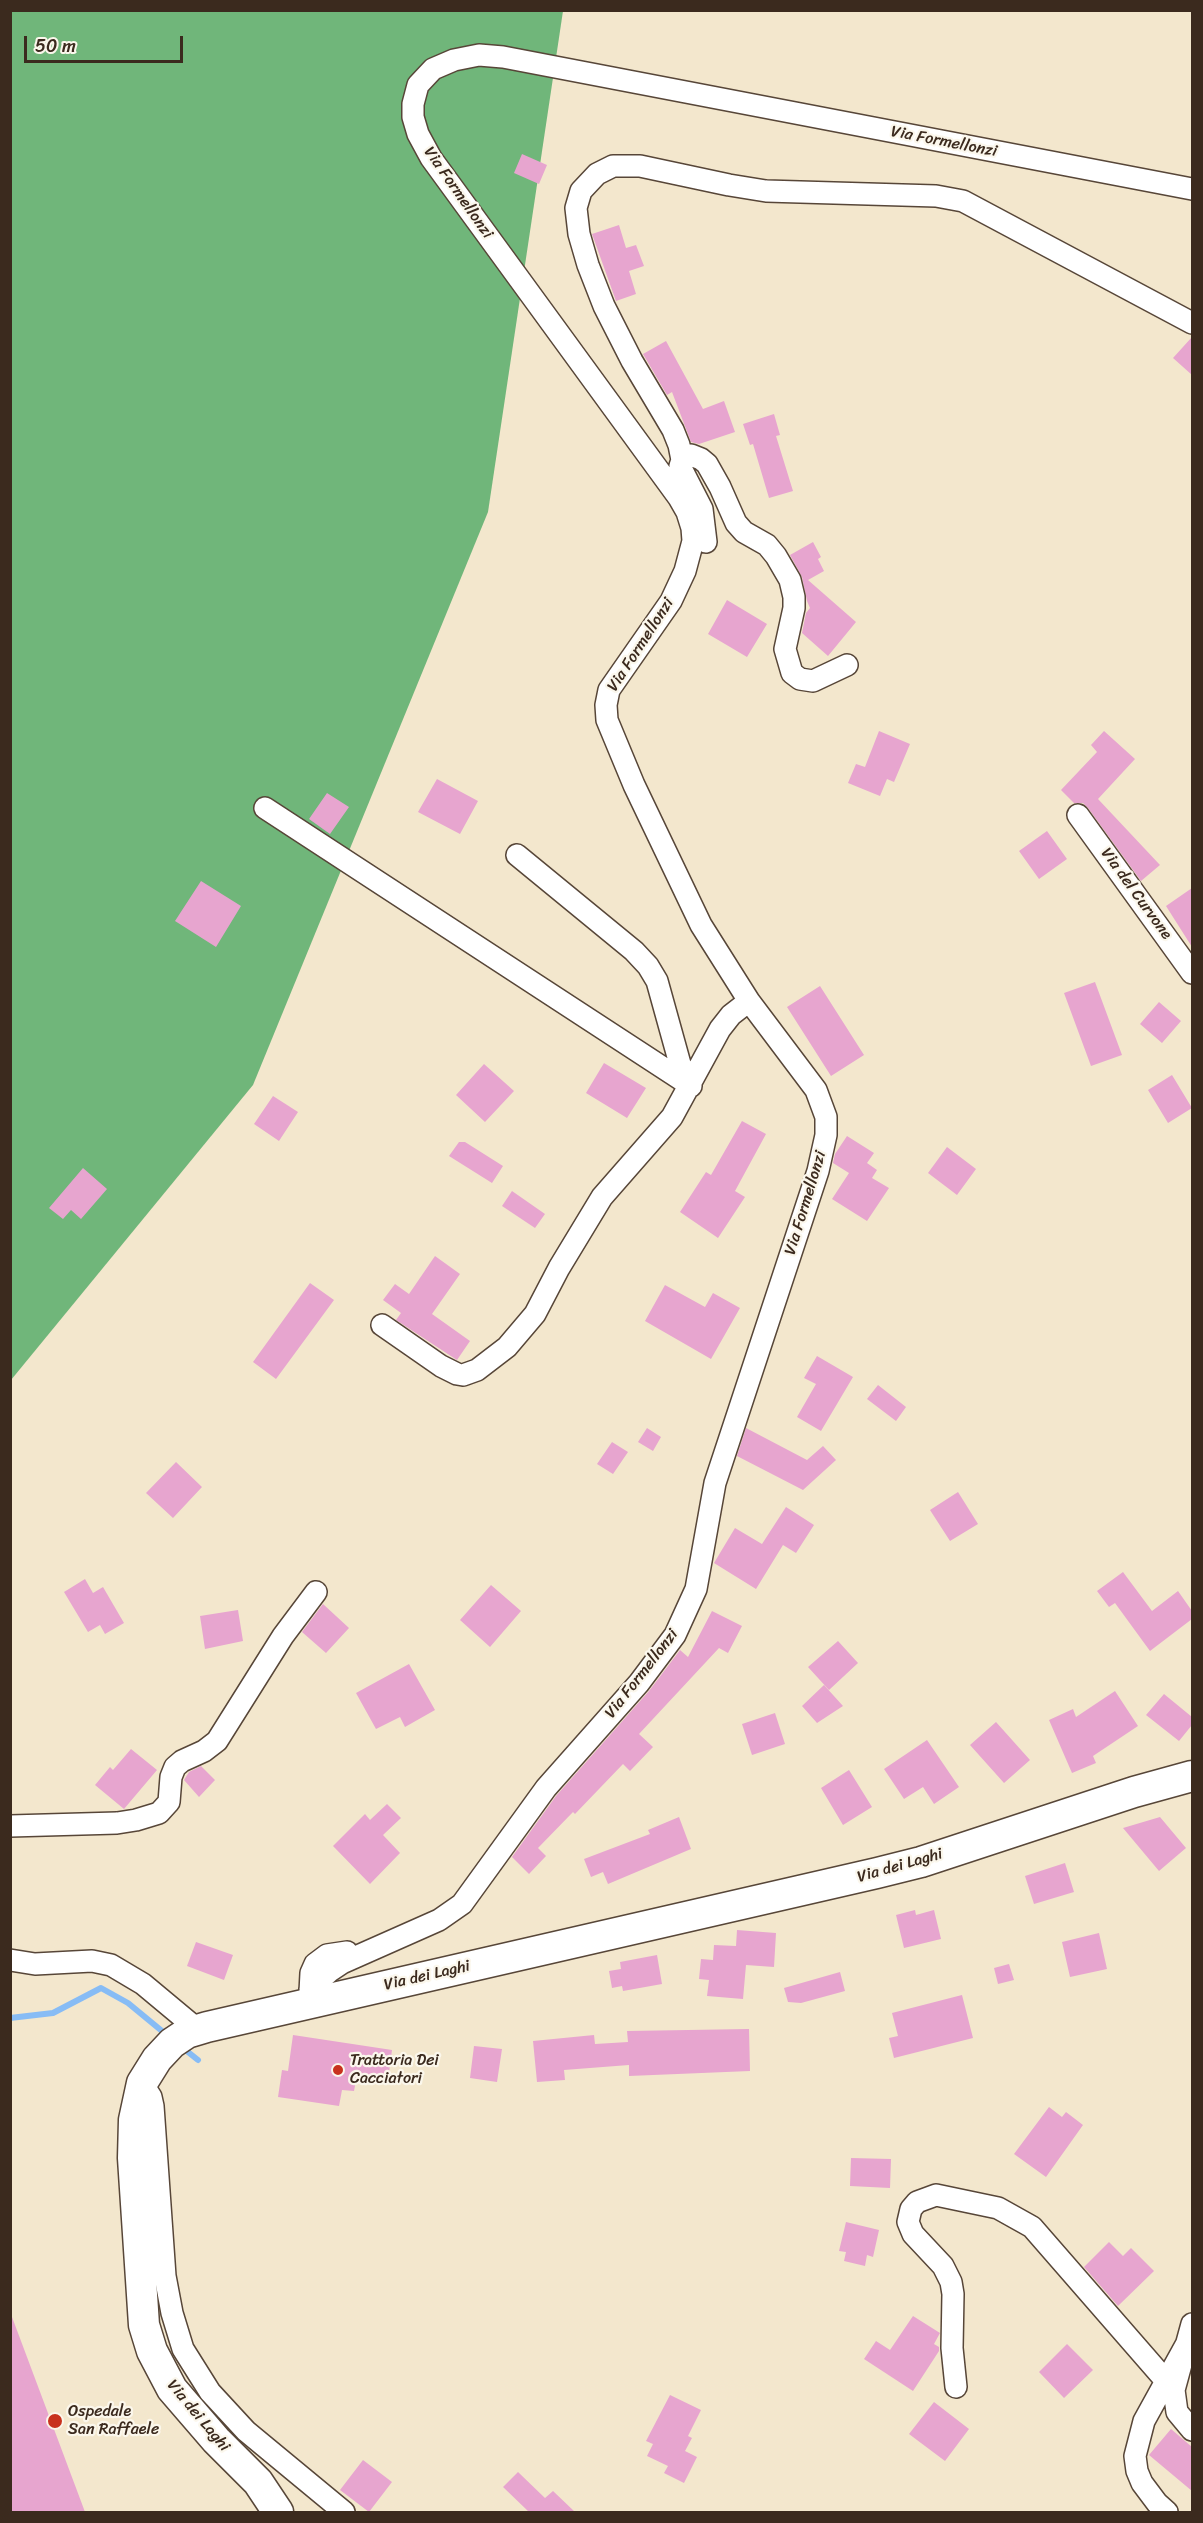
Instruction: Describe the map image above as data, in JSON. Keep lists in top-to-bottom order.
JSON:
{
  "streets": {
    "main road": ["Via dei Laghi"],
    "street": ["Via Formellonzi", "Via del Curvone"]
  },
  "crossings": [
    ["Via Formellonzi", "Via dei Laghi"]
  ],
  "places": ["Trattoria Dei Cacciatori", "Ospedale San Raffaele"],
  "scale_bar": "50 m"
}
